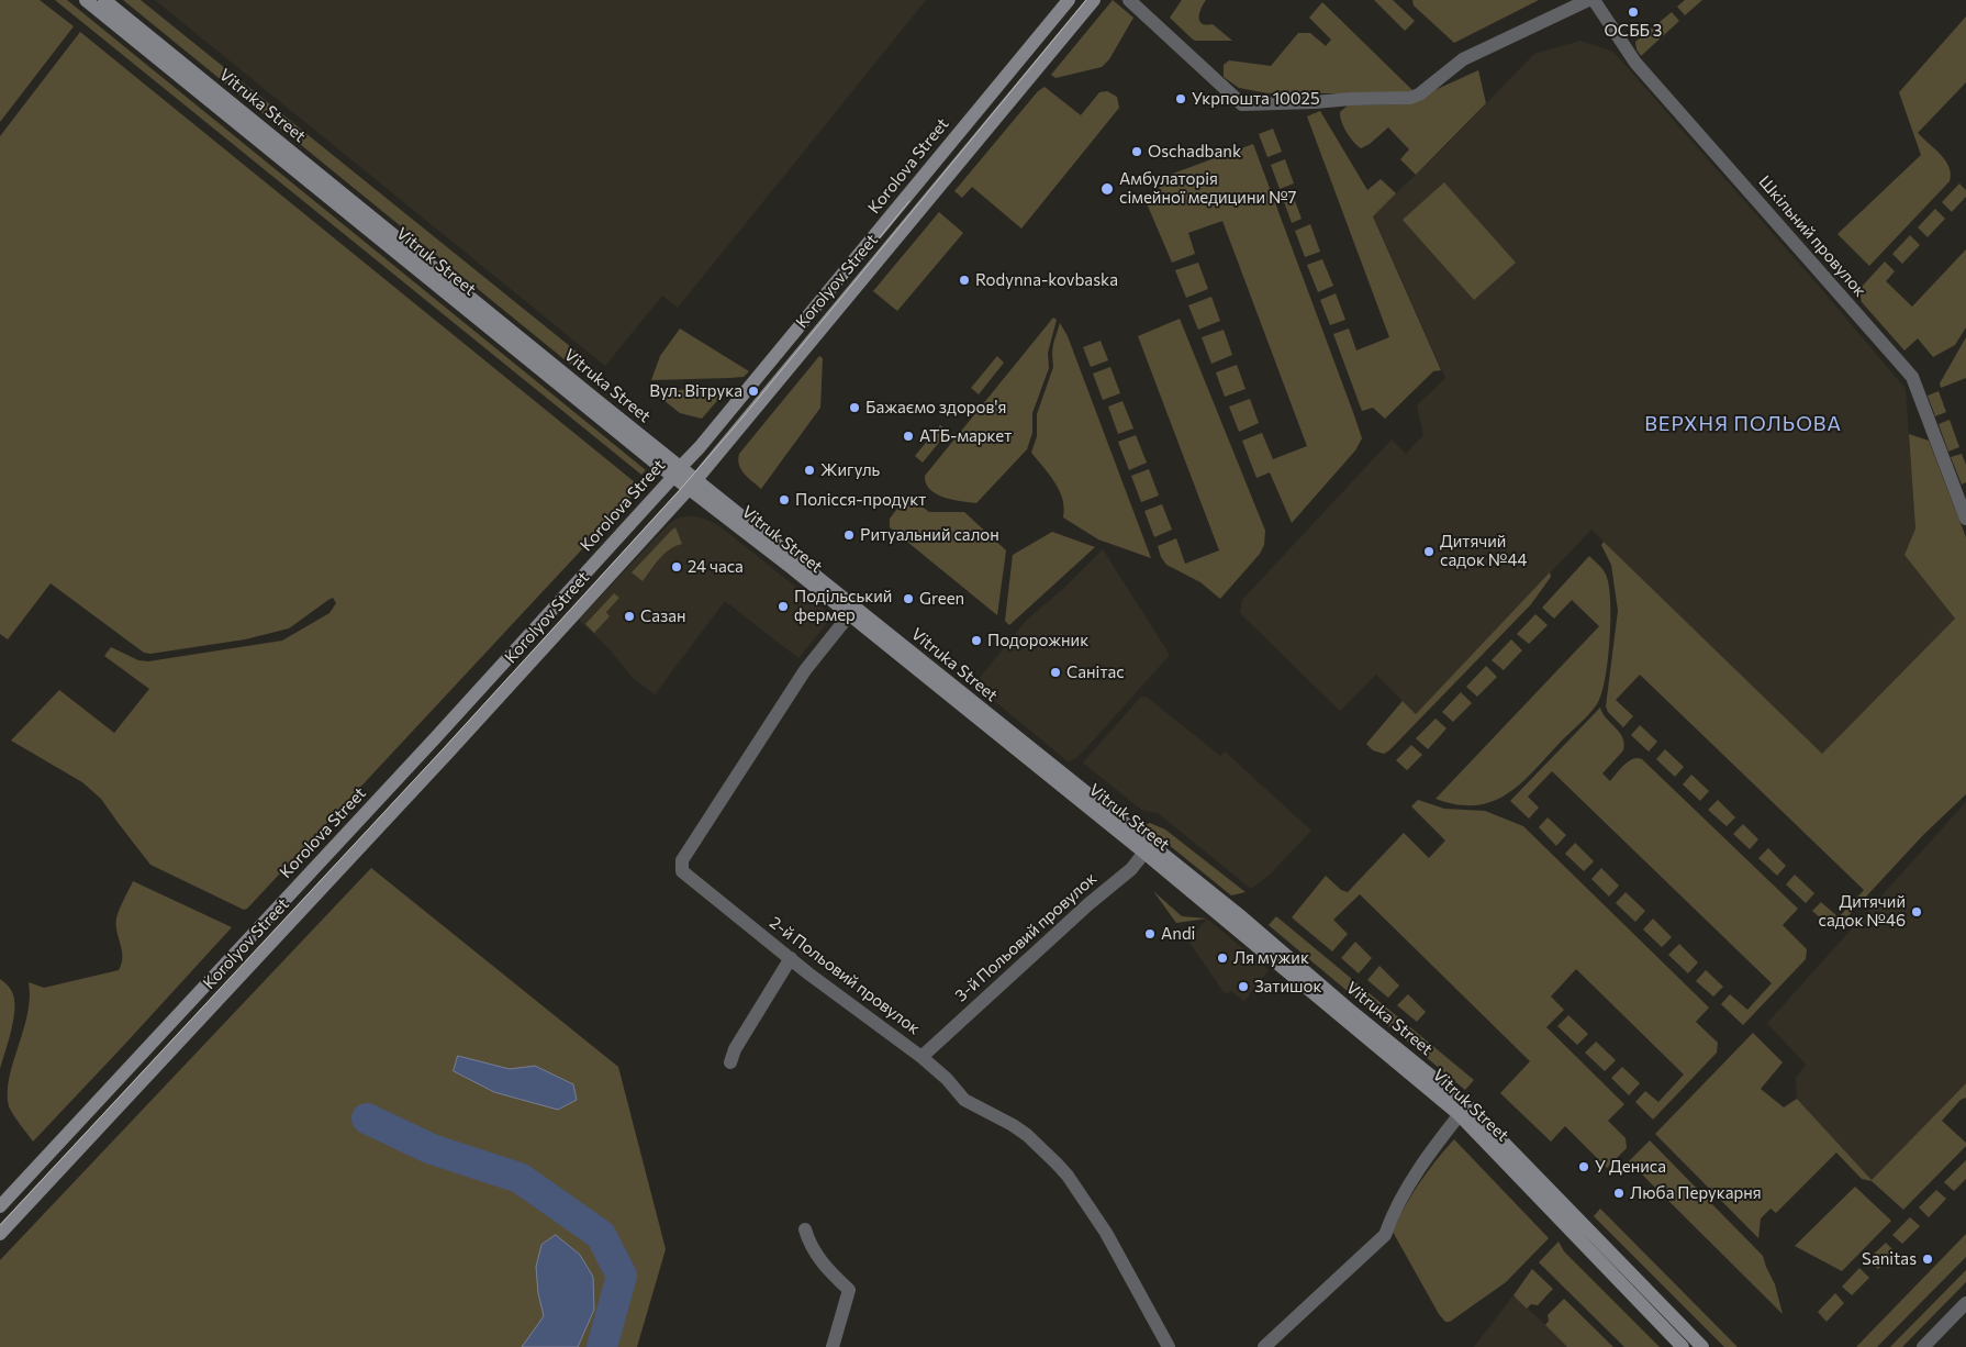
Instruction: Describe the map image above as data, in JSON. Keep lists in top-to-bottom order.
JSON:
{
  "streets": {
    "main road": [
      "Vitruka Street",
      "Korolova Street",
      "Vitruk Street",
      "Korolyov Street"
    ],
    "street": ["Шкільний провулок", "3-й Польовий провулок", "2-й Польовий провулок"]
  },
  "crossings": [
    ["Vitruka Street", "Korolova Street"],
    ["Vitruka Street", "Vitruk Street"],
    ["Vitruka Street", "Korolyov Street"],
    ["Vitruka Street", "3-й Польовий провулок"],
    ["Korolova Street", "Vitruk Street"],
    ["Vitruk Street", "Korolyov Street"],
    ["Vitruk Street", "3-й Польовий провулок"],
    ["Vitruk Street", "2-й Польовий провулок"],
    ["3-й Польовий провулок", "2-й Польовий провулок"]
  ],
  "districts": ["ВЕРХНЯ ПОЛЬОВА"],
  "places": [
    "ОСББ 3",
    "Укрпошта 10025",
    "Oschadbank",
    "Амбулаторія сімейної медицини №7",
    "Rodynna-kovbaska",
    "Вул. Вітрука",
    "Бажаємо здоров'я",
    "АТБ-маркет",
    "Жигуль",
    "Полісся-продукт",
    "Ритуальний салон",
    "Дитячий садок №44",
    "24 часа",
    "Green",
    "Подільський фермер",
    "Сазан",
    "Подорожник",
    "Санітас",
    "Дитячий садок №46",
    "Andi",
    "Ля мужик",
    "Затишок",
    "У Дениса",
    "Люба Перукарня",
    "Sanitas"
  ]
}
